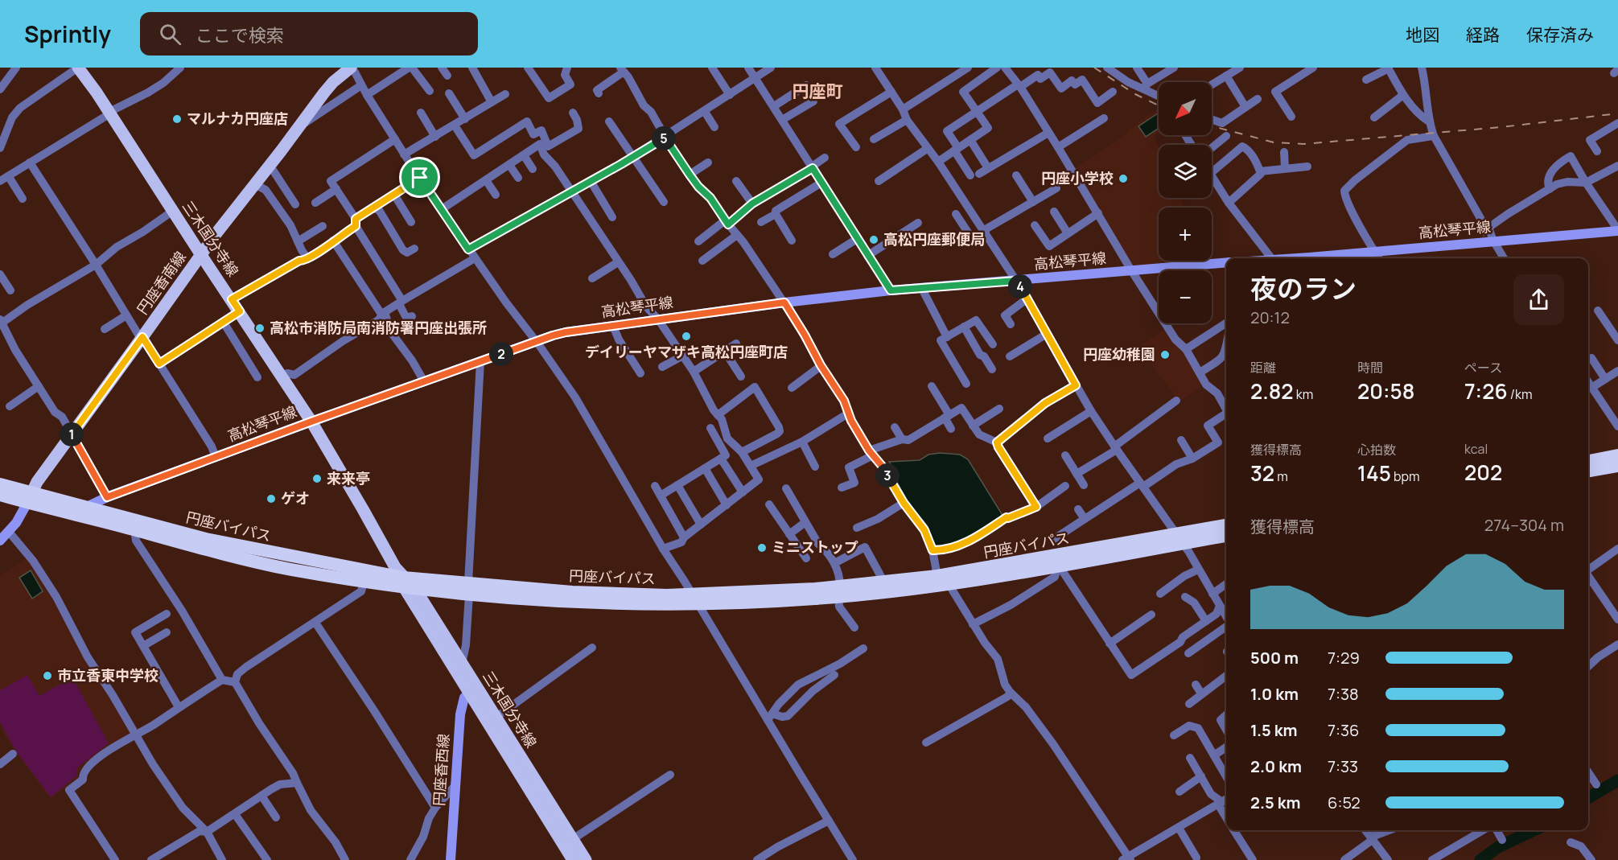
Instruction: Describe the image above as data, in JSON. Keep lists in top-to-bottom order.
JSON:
{
  "streets": {
    "highway": ["円座バイパス"],
    "main road": [
      "高松琴平線",
      "三木国分寺線",
      "円座香南線",
      "円座香西線"
    ]
  },
  "crossings": [
    ["高松琴平線", "三木国分寺線"],
    ["高松琴平線", "円座バイパス"],
    ["三木国分寺線", "円座香南線"],
    ["三木国分寺線", "円座バイパス"],
    ["三木国分寺線", "円座香西線"],
    ["円座香南線", "円座バイパス"]
  ],
  "districts": ["円座町"],
  "places": [
    "マルナカ円座店",
    "円座小学校",
    "高松円座郵便局",
    "高松市消防局南消防署円座出張所",
    "デイリーヤマザキ高松円座町店",
    "円座幼稚園",
    "来来亭",
    "ゲオ",
    "ミニストップ",
    "市立香東中学校"
  ],
  "north": "bottom left",
  "page": {
    "header": "Sprintly",
    "search": "ここで検索",
    "nav": ["地図", "経路", "保存済み"],
    "map_buttons": ["+", "−"],
    "pins": [
      "5",
      "4",
      "2",
      "1",
      "3"
    ],
    "heading": ["夜のラン", "20:12"],
    "stats": [
      ["距離", "2.82 km"],
      ["時間", "20:58"],
      ["ペース", "7:26 /km"],
      ["獲得標高", "32 m"],
      ["心拍数", "145 bpm"],
      ["kcal", "202"]
    ],
    "chart": ["獲得標高", "274–304 m"],
    "list": [
      {
        "name": "500 m",
        "note": "7:29"
      },
      {
        "name": "1.0 km",
        "note": "7:38"
      },
      {
        "name": "1.5 km",
        "note": "7:36"
      },
      {
        "name": "2.0 km",
        "note": "7:33"
      },
      {
        "name": "2.5 km",
        "note": "6:52"
      }
    ]
  }
}
